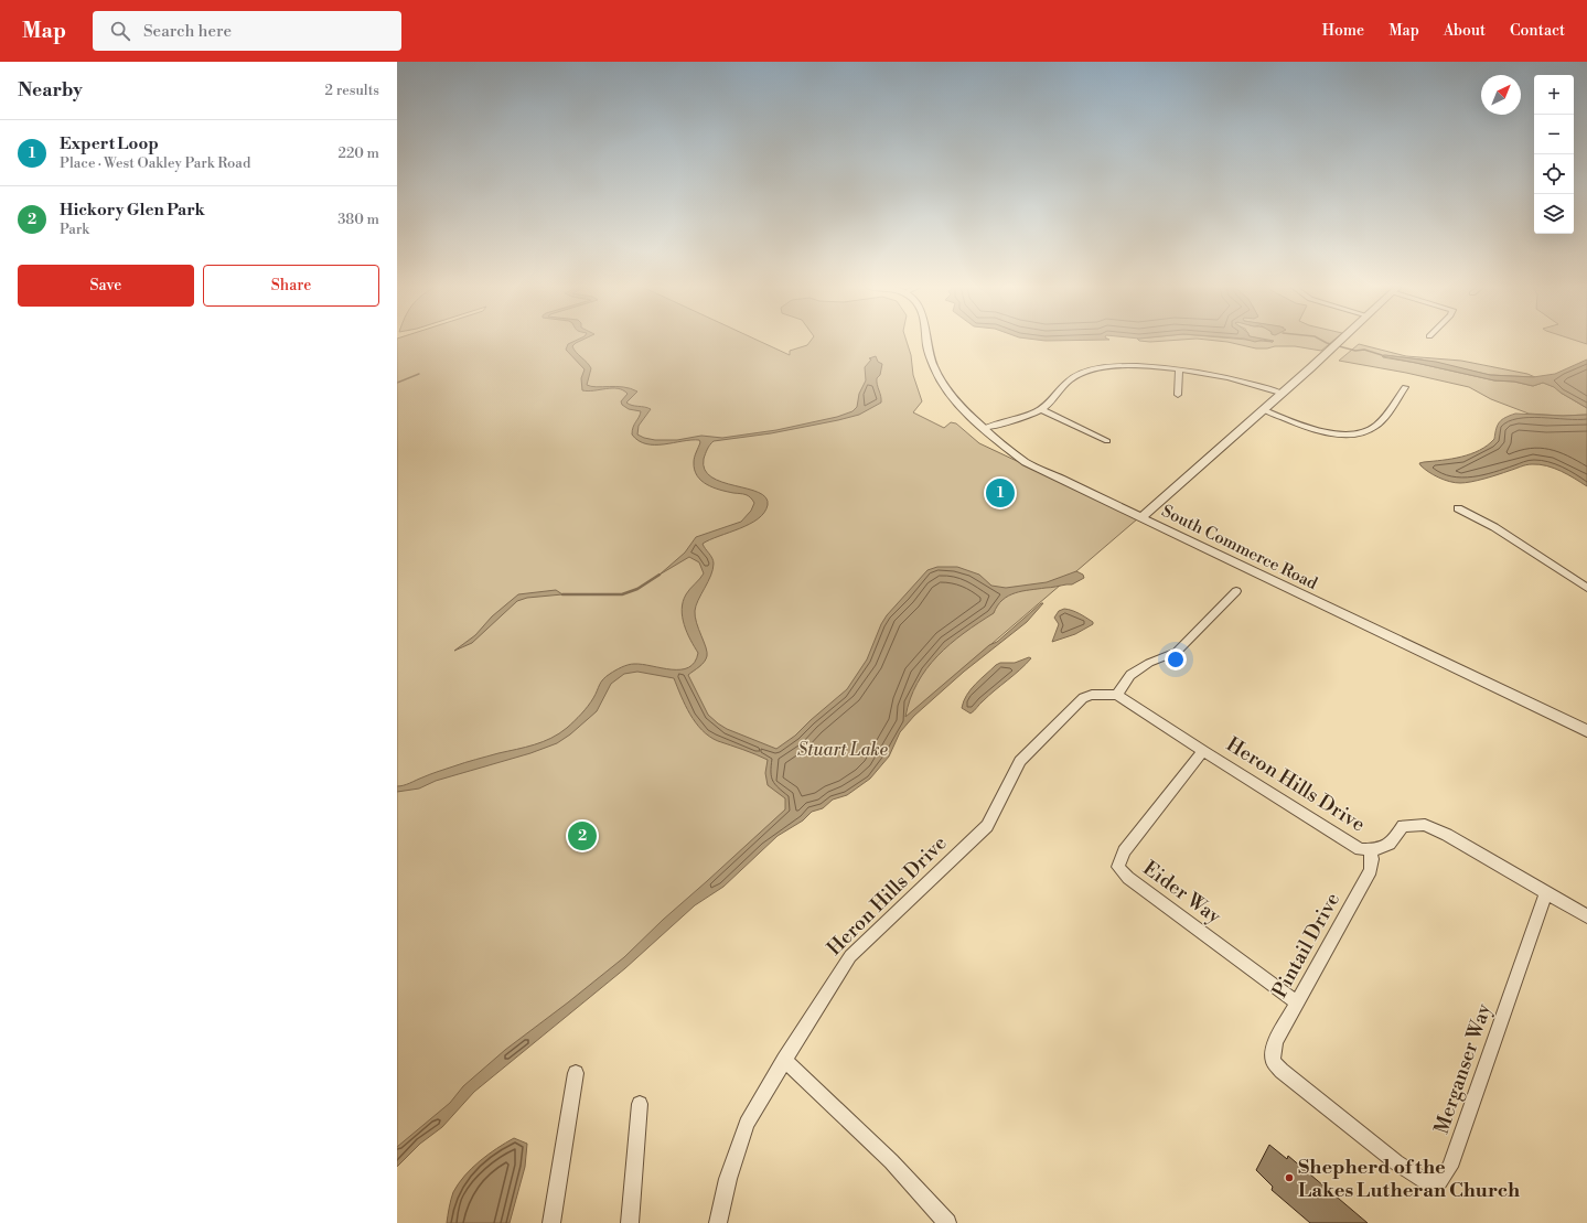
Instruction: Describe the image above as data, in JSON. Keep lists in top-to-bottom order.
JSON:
{
  "streets": {
    "street": [
      "South Commerce Road",
      "Heron Hills Drive",
      "Eider Way",
      "Pintail Drive",
      "Merganser Way"
    ]
  },
  "crossings": [
    ["Heron Hills Drive", "Eider Way"],
    ["Heron Hills Drive", "Pintail Drive"],
    ["Heron Hills Drive", "Merganser Way"],
    ["Eider Way", "Pintail Drive"],
    ["Pintail Drive", "Merganser Way"]
  ],
  "water": ["Stuart Lake"],
  "places": ["Shepherd of the Lakes Lutheran Church"],
  "north": "top right",
  "page": {
    "header": "Map",
    "search": "Search here",
    "nav": [
      "Home",
      "Map",
      "About",
      "Contact"
    ],
    "heading": ["Nearby", "2 results"],
    "map_buttons": ["+", "−"],
    "list": [
      {
        "mark": "1",
        "name": "Expert Loop",
        "note": "Place · West Oakley Park Road",
        "value": "220 m"
      },
      {
        "mark": "2",
        "name": "Hickory Glen Park",
        "note": "Park",
        "value": "380 m"
      }
    ],
    "buttons": ["Save", "Share"],
    "pins": ["1", "2"]
  }
}
